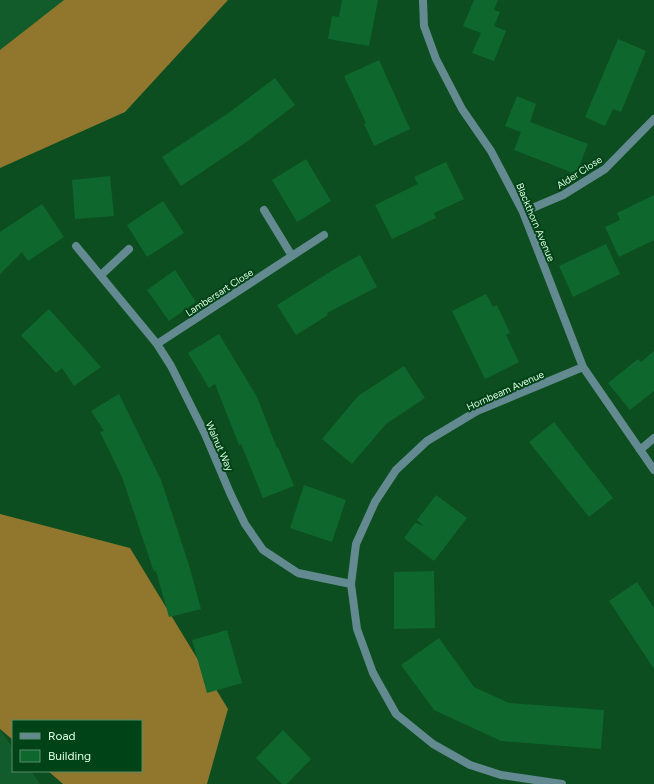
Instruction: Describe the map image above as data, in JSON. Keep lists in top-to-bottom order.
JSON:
{
  "streets": {
    "street": [
      "Alder Close",
      "Blackthorn Avenue",
      "Lambersart Close",
      "Hornbeam Avenue",
      "Walnut Way"
    ]
  },
  "crossings": [
    ["Alder Close", "Blackthorn Avenue"],
    ["Blackthorn Avenue", "Hornbeam Avenue"],
    ["Lambersart Close", "Walnut Way"],
    ["Hornbeam Avenue", "Walnut Way"]
  ],
  "legend": ["Road", "Building"]
}
